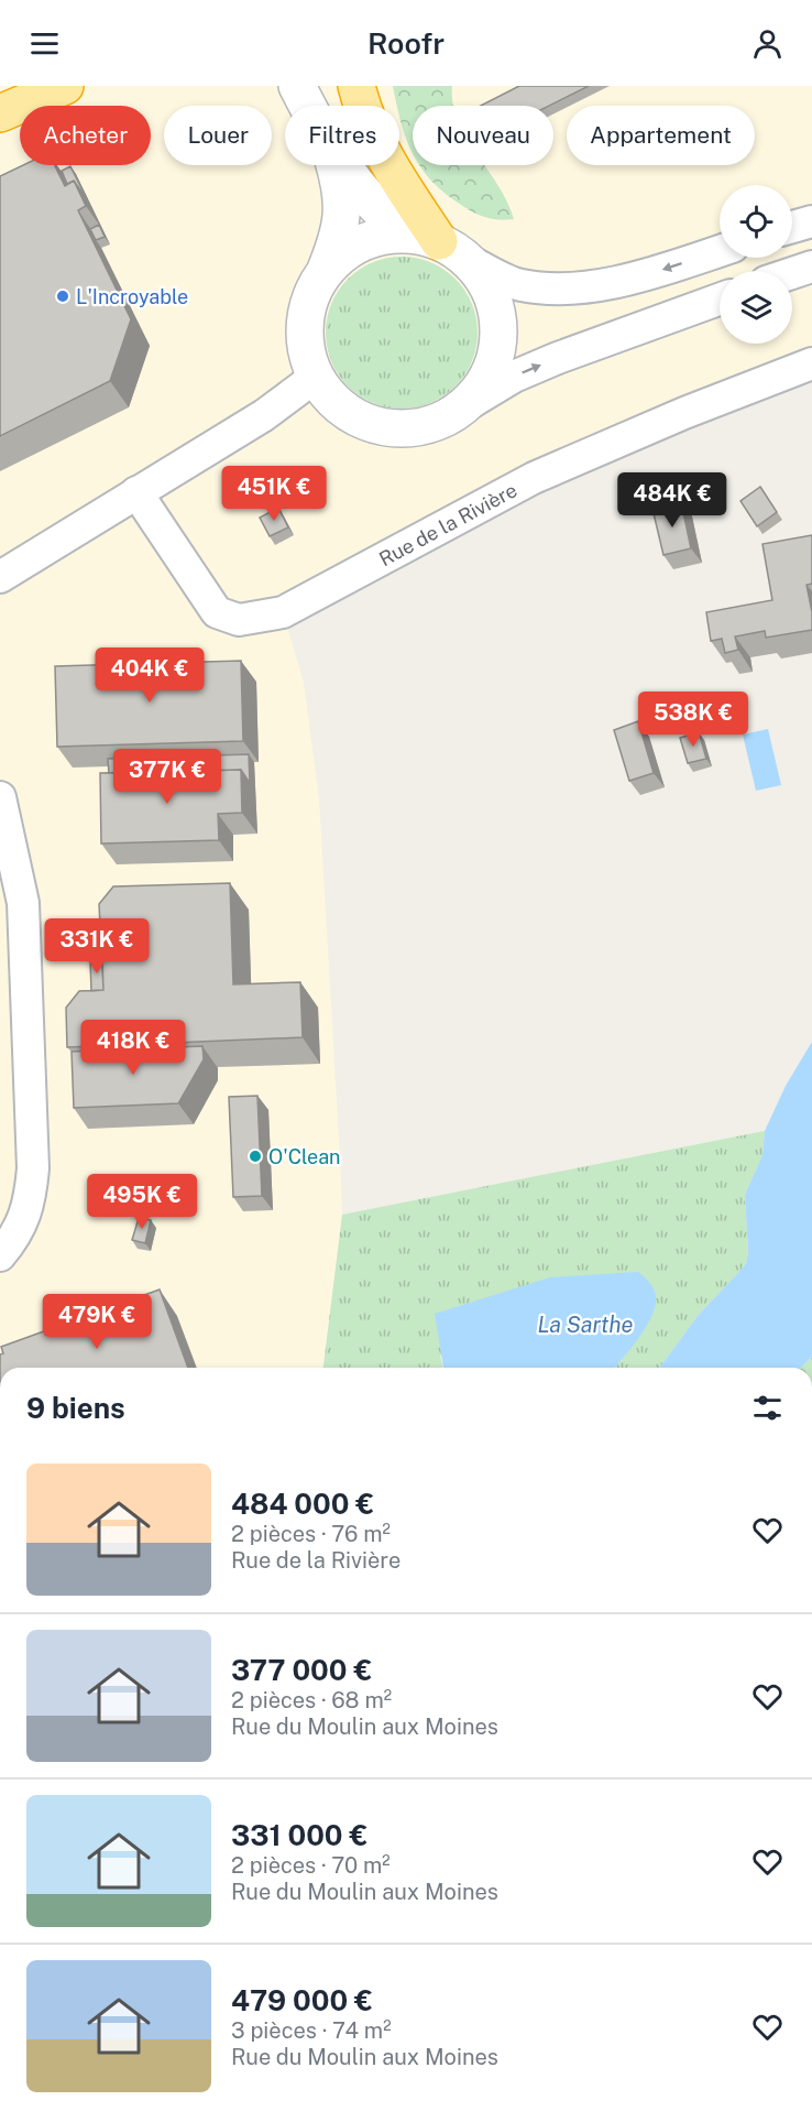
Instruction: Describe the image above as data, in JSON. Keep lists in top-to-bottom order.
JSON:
{
  "streets": {
    "street": ["Rue de la Rivière"]
  },
  "water": ["La Sarthe"],
  "places": ["L'Incroyable", "O'Clean"],
  "page": {
    "header": "Roofr",
    "chip": [
      "Acheter",
      "Louer",
      "Filtres",
      "Nouveau",
      "Appartement"
    ],
    "price": [
      "451K €",
      "484K €",
      "404K €",
      "538K €",
      "377K €",
      "331K €",
      "418K €",
      "495K €",
      "479K €"
    ],
    "heading": "9 biens",
    "list": [
      {
        "name": "484 000 €",
        "note": "2 pièces · 76 m² · Rue de la Rivière"
      },
      {
        "name": "377 000 €",
        "note": "2 pièces · 68 m² · Rue du Moulin aux Moines"
      },
      {
        "name": "331 000 €",
        "note": "2 pièces · 70 m² · Rue du Moulin aux Moines"
      },
      {
        "name": "479 000 €",
        "note": "3 pièces · 74 m² · Rue du Moulin aux Moines"
      }
    ]
  }
}
